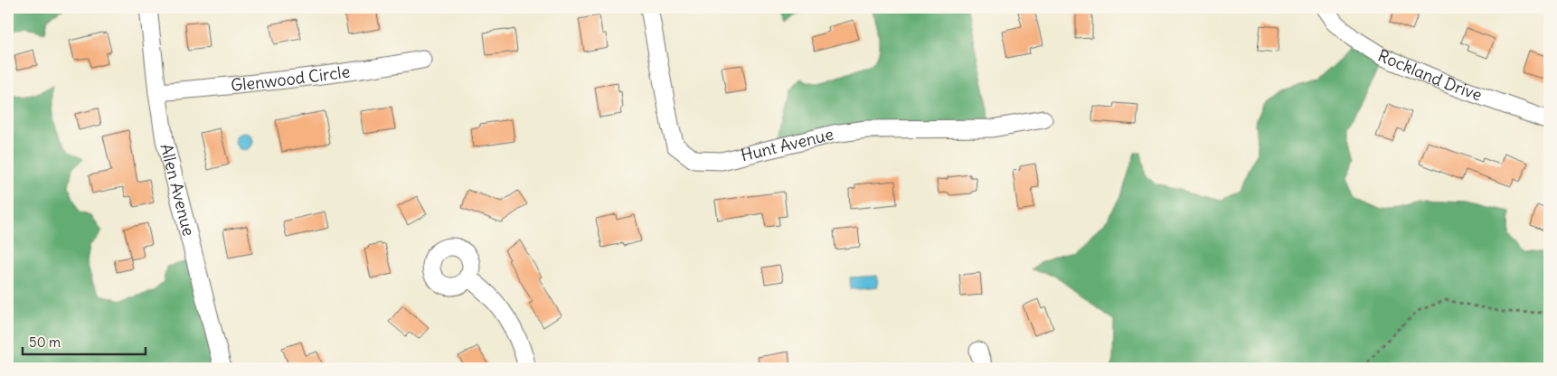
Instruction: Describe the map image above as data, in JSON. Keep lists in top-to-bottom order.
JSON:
{
  "streets": {
    "street": [
      "Rockland Drive",
      "Glenwood Circle",
      "Hunt Avenue",
      "Allen Avenue"
    ]
  },
  "crossings": [
    ["Glenwood Circle", "Allen Avenue"]
  ],
  "scale_bar": "50 m"
}
